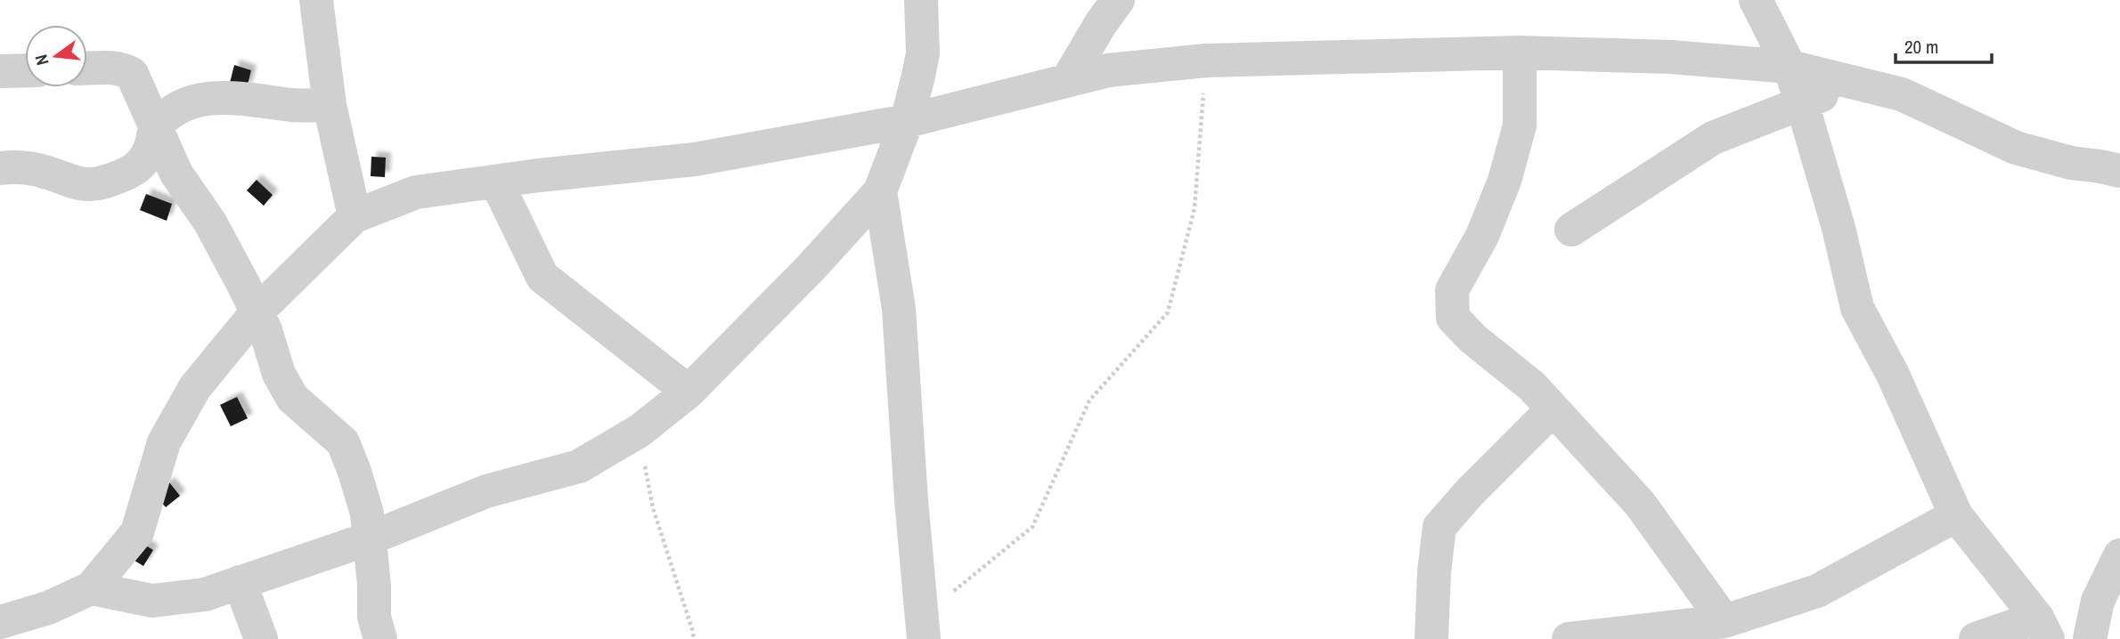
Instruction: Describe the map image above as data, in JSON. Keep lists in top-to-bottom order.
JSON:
{
  "scale_bar": "20 m",
  "north": "left"
}
